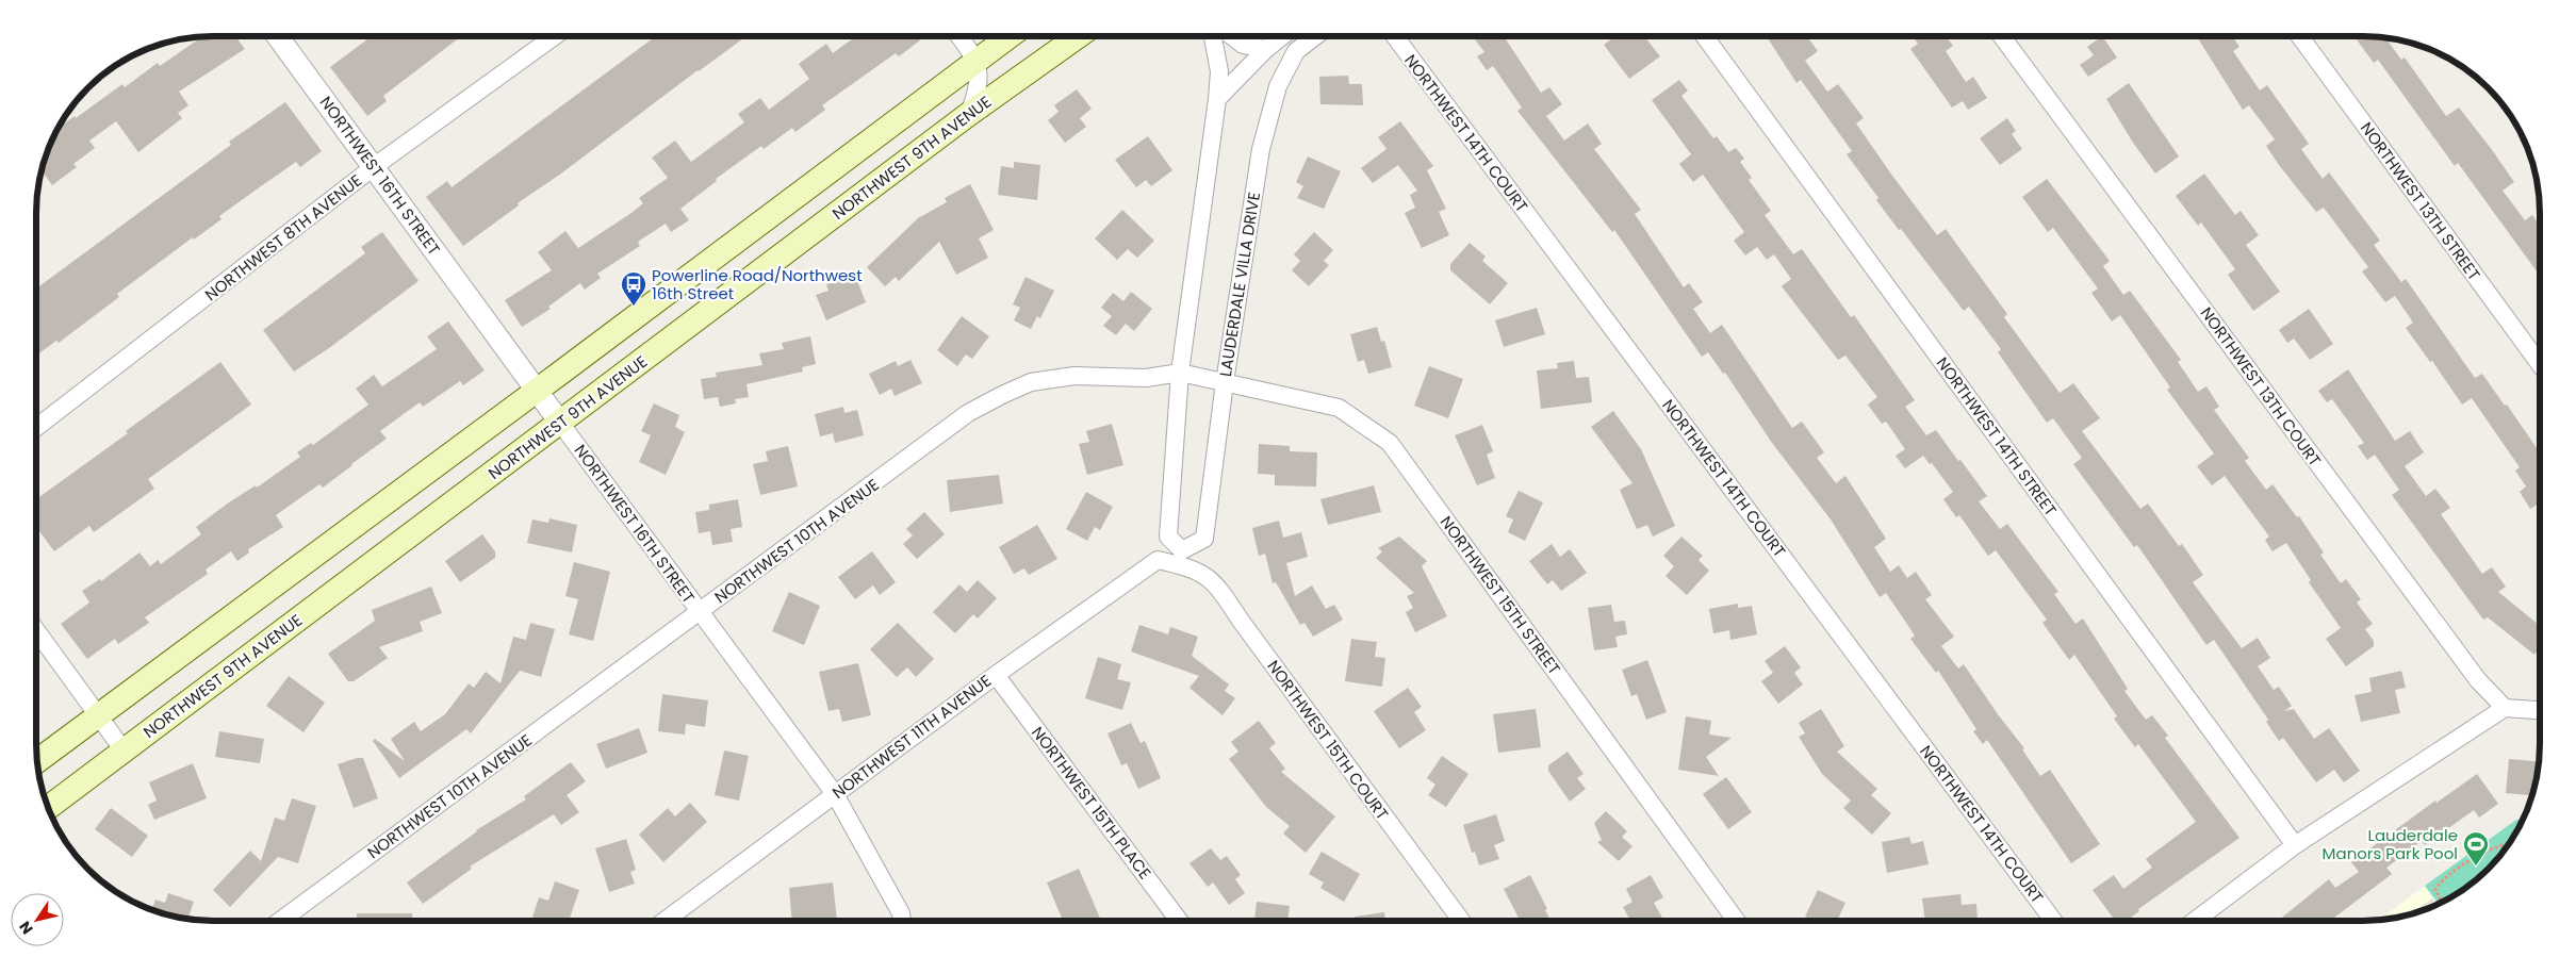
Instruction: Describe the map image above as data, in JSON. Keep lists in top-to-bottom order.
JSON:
{
  "streets": {
    "main road": ["NORTHWEST 9TH AVENUE"],
    "street": [
      "NORTHWEST 14TH COURT",
      "NORTHWEST 16TH STREET",
      "NORTHWEST 13TH STREET",
      "NORTHWEST 8TH AVENUE",
      "LAUDERDALE VILLA DRIVE",
      "NORTHWEST 13TH COURT",
      "NORTHWEST 14TH STREET",
      "NORTHWEST 10TH AVENUE",
      "NORTHWEST 15TH STREET",
      "NORTHWEST 11TH AVENUE",
      "NORTHWEST 15TH COURT",
      "NORTHWEST 15TH PLACE"
    ]
  },
  "crossings": [
    ["NORTHWEST 9TH AVENUE", "NORTHWEST 16TH STREET"],
    ["NORTHWEST 16TH STREET", "NORTHWEST 8TH AVENUE"],
    ["NORTHWEST 16TH STREET", "NORTHWEST 10TH AVENUE"],
    ["NORTHWEST 16TH STREET", "NORTHWEST 11TH AVENUE"],
    ["LAUDERDALE VILLA DRIVE", "NORTHWEST 15TH STREET"],
    ["LAUDERDALE VILLA DRIVE", "NORTHWEST 11TH AVENUE"],
    ["LAUDERDALE VILLA DRIVE", "NORTHWEST 15TH COURT"],
    ["NORTHWEST 10TH AVENUE", "NORTHWEST 15TH STREET"],
    ["NORTHWEST 11TH AVENUE", "NORTHWEST 15TH COURT"],
    ["NORTHWEST 11TH AVENUE", "NORTHWEST 15TH PLACE"]
  ],
  "places": {
    "bus stop": ["Powerline Road/Northwest 16th Street"],
    "sports": ["Lauderdale Manors Park Pool"]
  },
  "north": "bottom left"
}
